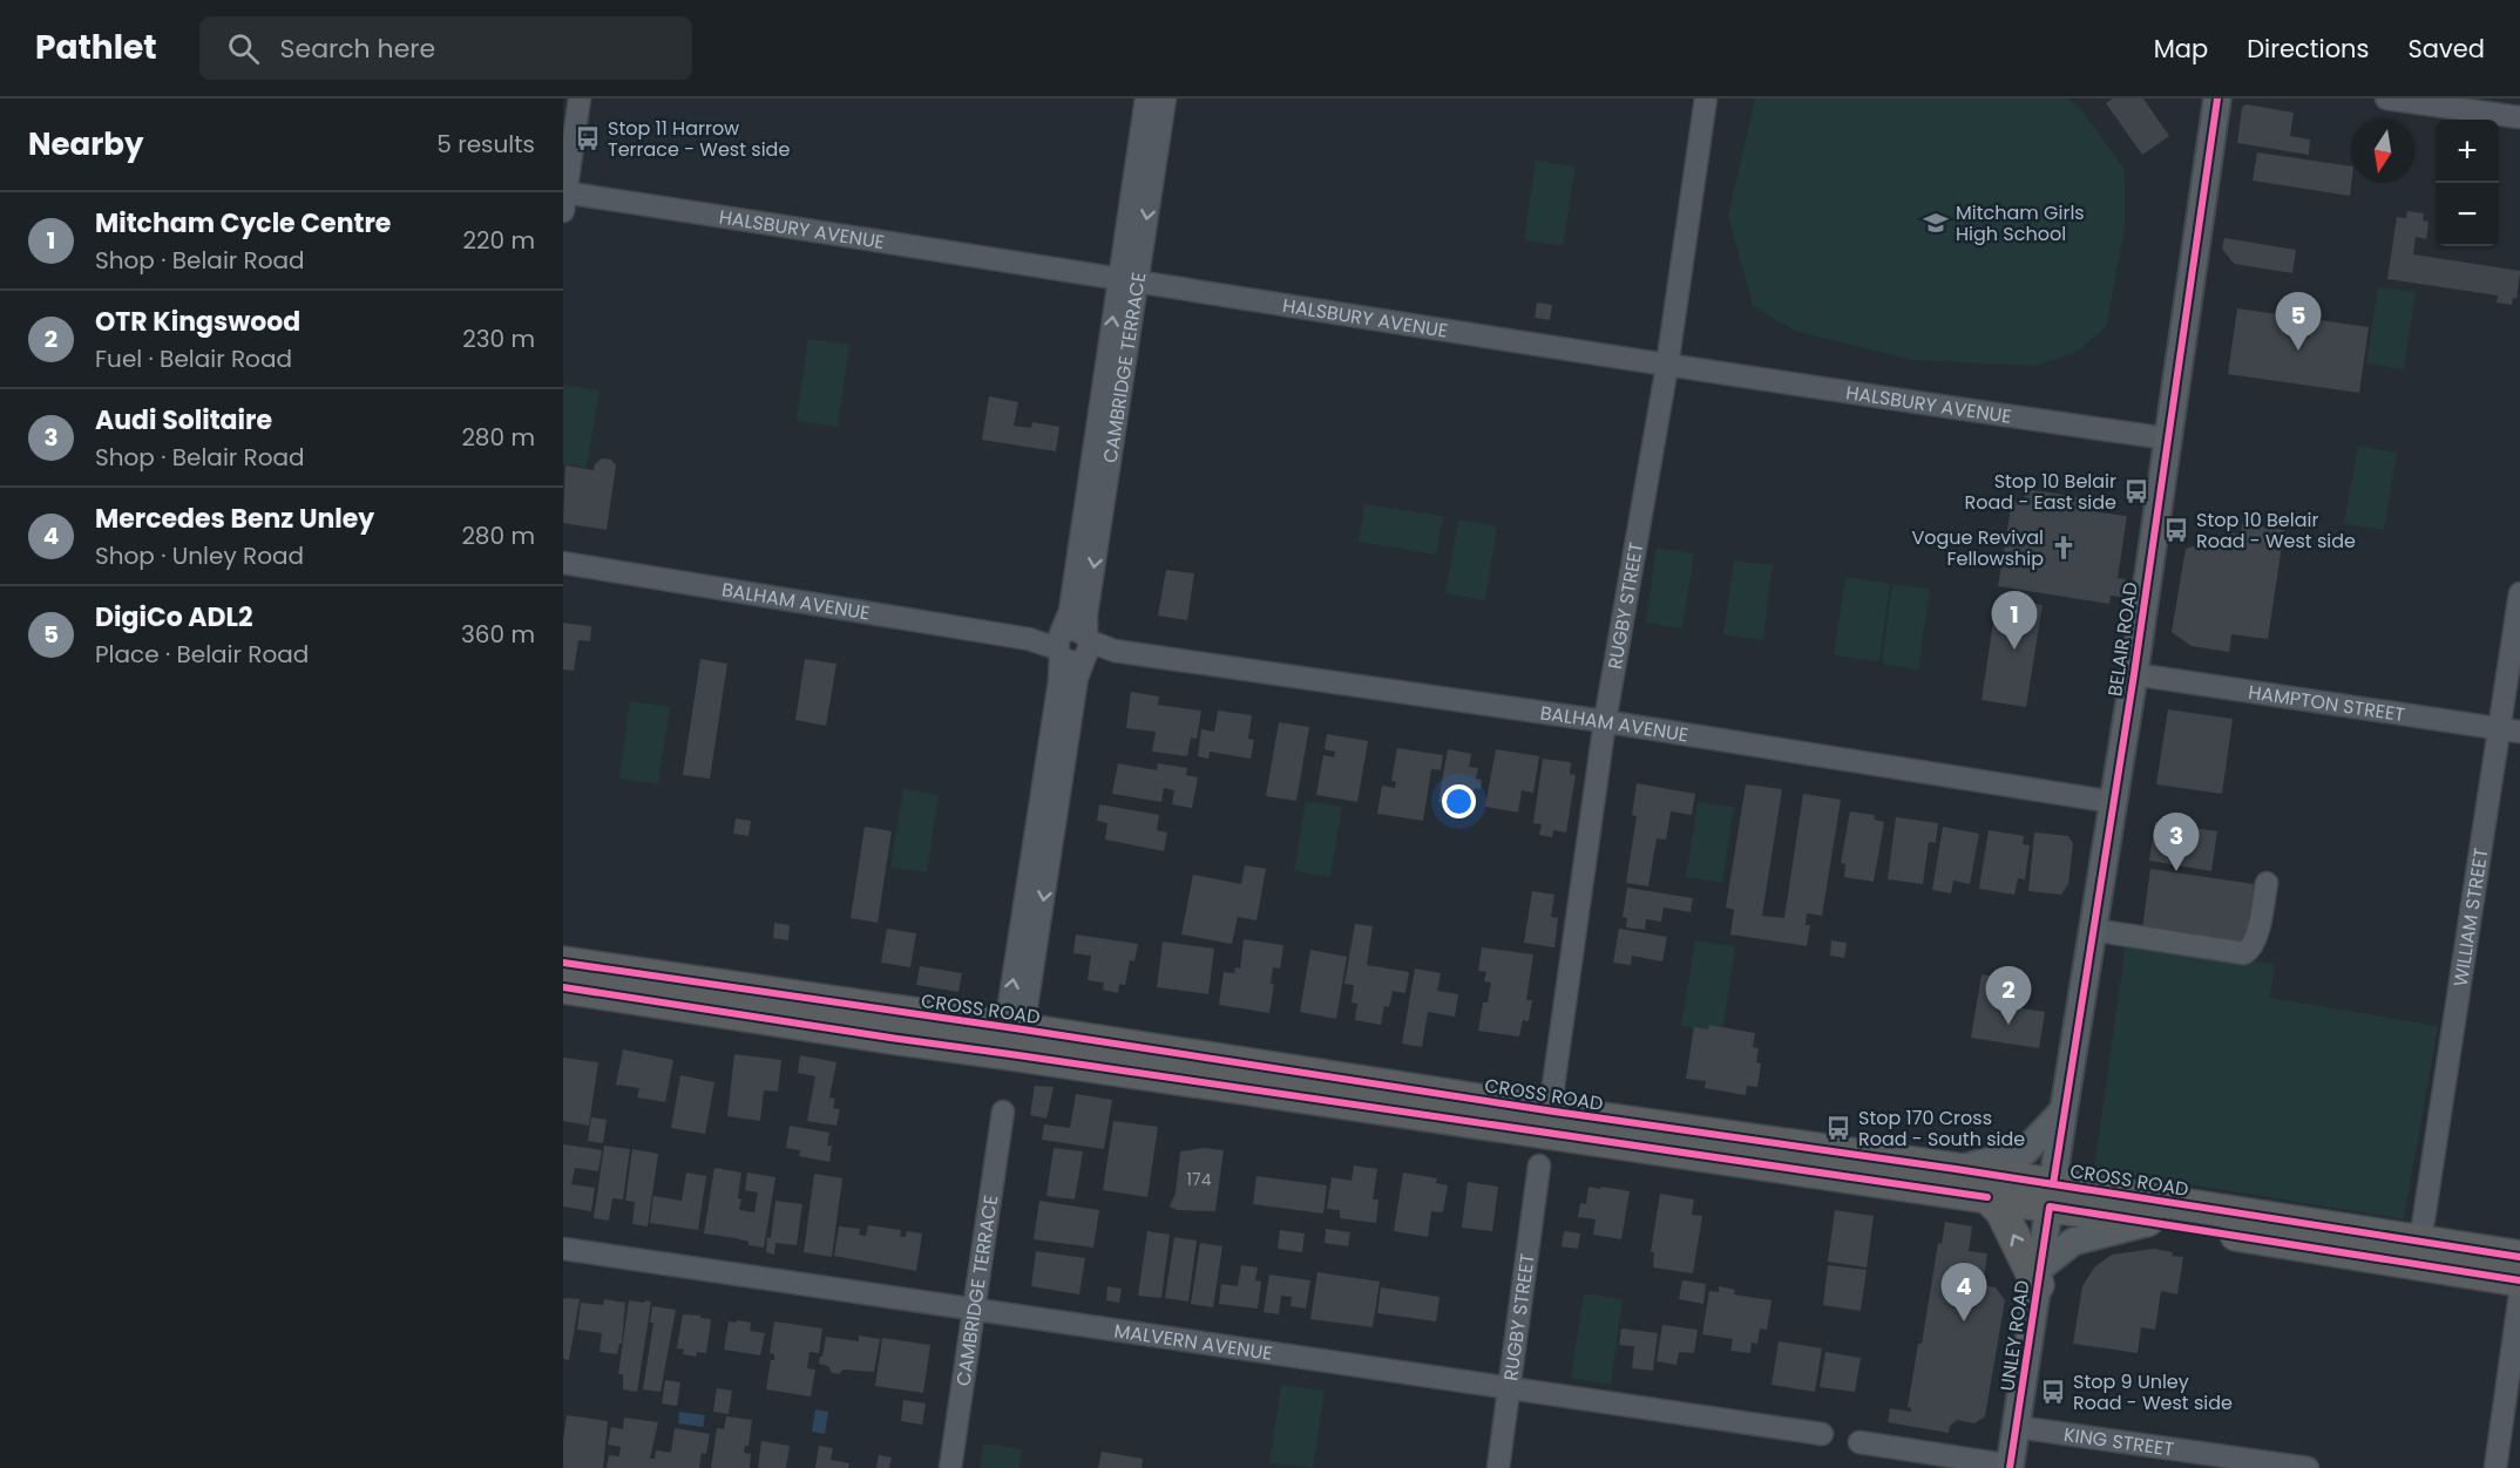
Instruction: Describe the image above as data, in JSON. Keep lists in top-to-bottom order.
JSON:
{
  "streets": {
    "highway": ["CROSS ROAD"],
    "main road": ["BELAIR ROAD", "UNLEY ROAD"],
    "street": [
      "HALSBURY AVENUE",
      "CAMBRIDGE TERRACE",
      "BALHAM AVENUE",
      "RUGBY STREET",
      "HAMPTON STREET",
      "WILLIAM STREET",
      "MALVERN AVENUE",
      "KING STREET"
    ]
  },
  "crossings": [
    ["HALSBURY AVENUE", "CAMBRIDGE TERRACE"],
    ["HALSBURY AVENUE", "RUGBY STREET"],
    ["HALSBURY AVENUE", "BELAIR ROAD"],
    ["CAMBRIDGE TERRACE", "BALHAM AVENUE"],
    ["CAMBRIDGE TERRACE", "CROSS ROAD"],
    ["CAMBRIDGE TERRACE", "MALVERN AVENUE"],
    ["BALHAM AVENUE", "RUGBY STREET"],
    ["BALHAM AVENUE", "BELAIR ROAD"],
    ["RUGBY STREET", "CROSS ROAD"],
    ["RUGBY STREET", "MALVERN AVENUE"],
    ["BELAIR ROAD", "HAMPTON STREET"],
    ["BELAIR ROAD", "CROSS ROAD"],
    ["BELAIR ROAD", "UNLEY ROAD"],
    ["HAMPTON STREET", "WILLIAM STREET"],
    ["WILLIAM STREET", "CROSS ROAD"],
    ["CROSS ROAD", "UNLEY ROAD"],
    ["UNLEY ROAD", "KING STREET"]
  ],
  "places": {
    "bus stop": [
      "Stop 11 Harrow Terrace - West side",
      "Stop 10 Belair Road - East side",
      "Stop 10 Belair Road - West side",
      "Stop 170 Cross Road - South side",
      "Stop 9 Unley Road - West side"
    ],
    "school or university": ["Mitcham Girls High School"],
    "church": ["Vogue Revival Fellowship"]
  },
  "house_numbers": ["174"],
  "north": "bottom",
  "page": {
    "header": "Pathlet",
    "search": "Search here",
    "nav": ["Map", "Directions", "Saved"],
    "heading": ["Nearby", "5 results"],
    "map_buttons": ["+", "−"],
    "list": [
      {
        "mark": "1",
        "name": "Mitcham Cycle Centre",
        "note": "Shop · Belair Road",
        "value": "220 m"
      },
      {
        "mark": "2",
        "name": "OTR Kingswood",
        "note": "Fuel · Belair Road",
        "value": "230 m"
      },
      {
        "mark": "3",
        "name": "Audi Solitaire",
        "note": "Shop · Belair Road",
        "value": "280 m"
      },
      {
        "mark": "4",
        "name": "Mercedes Benz Unley",
        "note": "Shop · Unley Road",
        "value": "280 m"
      },
      {
        "mark": "5",
        "name": "DigiCo ADL2",
        "note": "Place · Belair Road",
        "value": "360 m"
      }
    ],
    "pins": [
      "5",
      "1",
      "3",
      "2",
      "4"
    ]
  }
}
